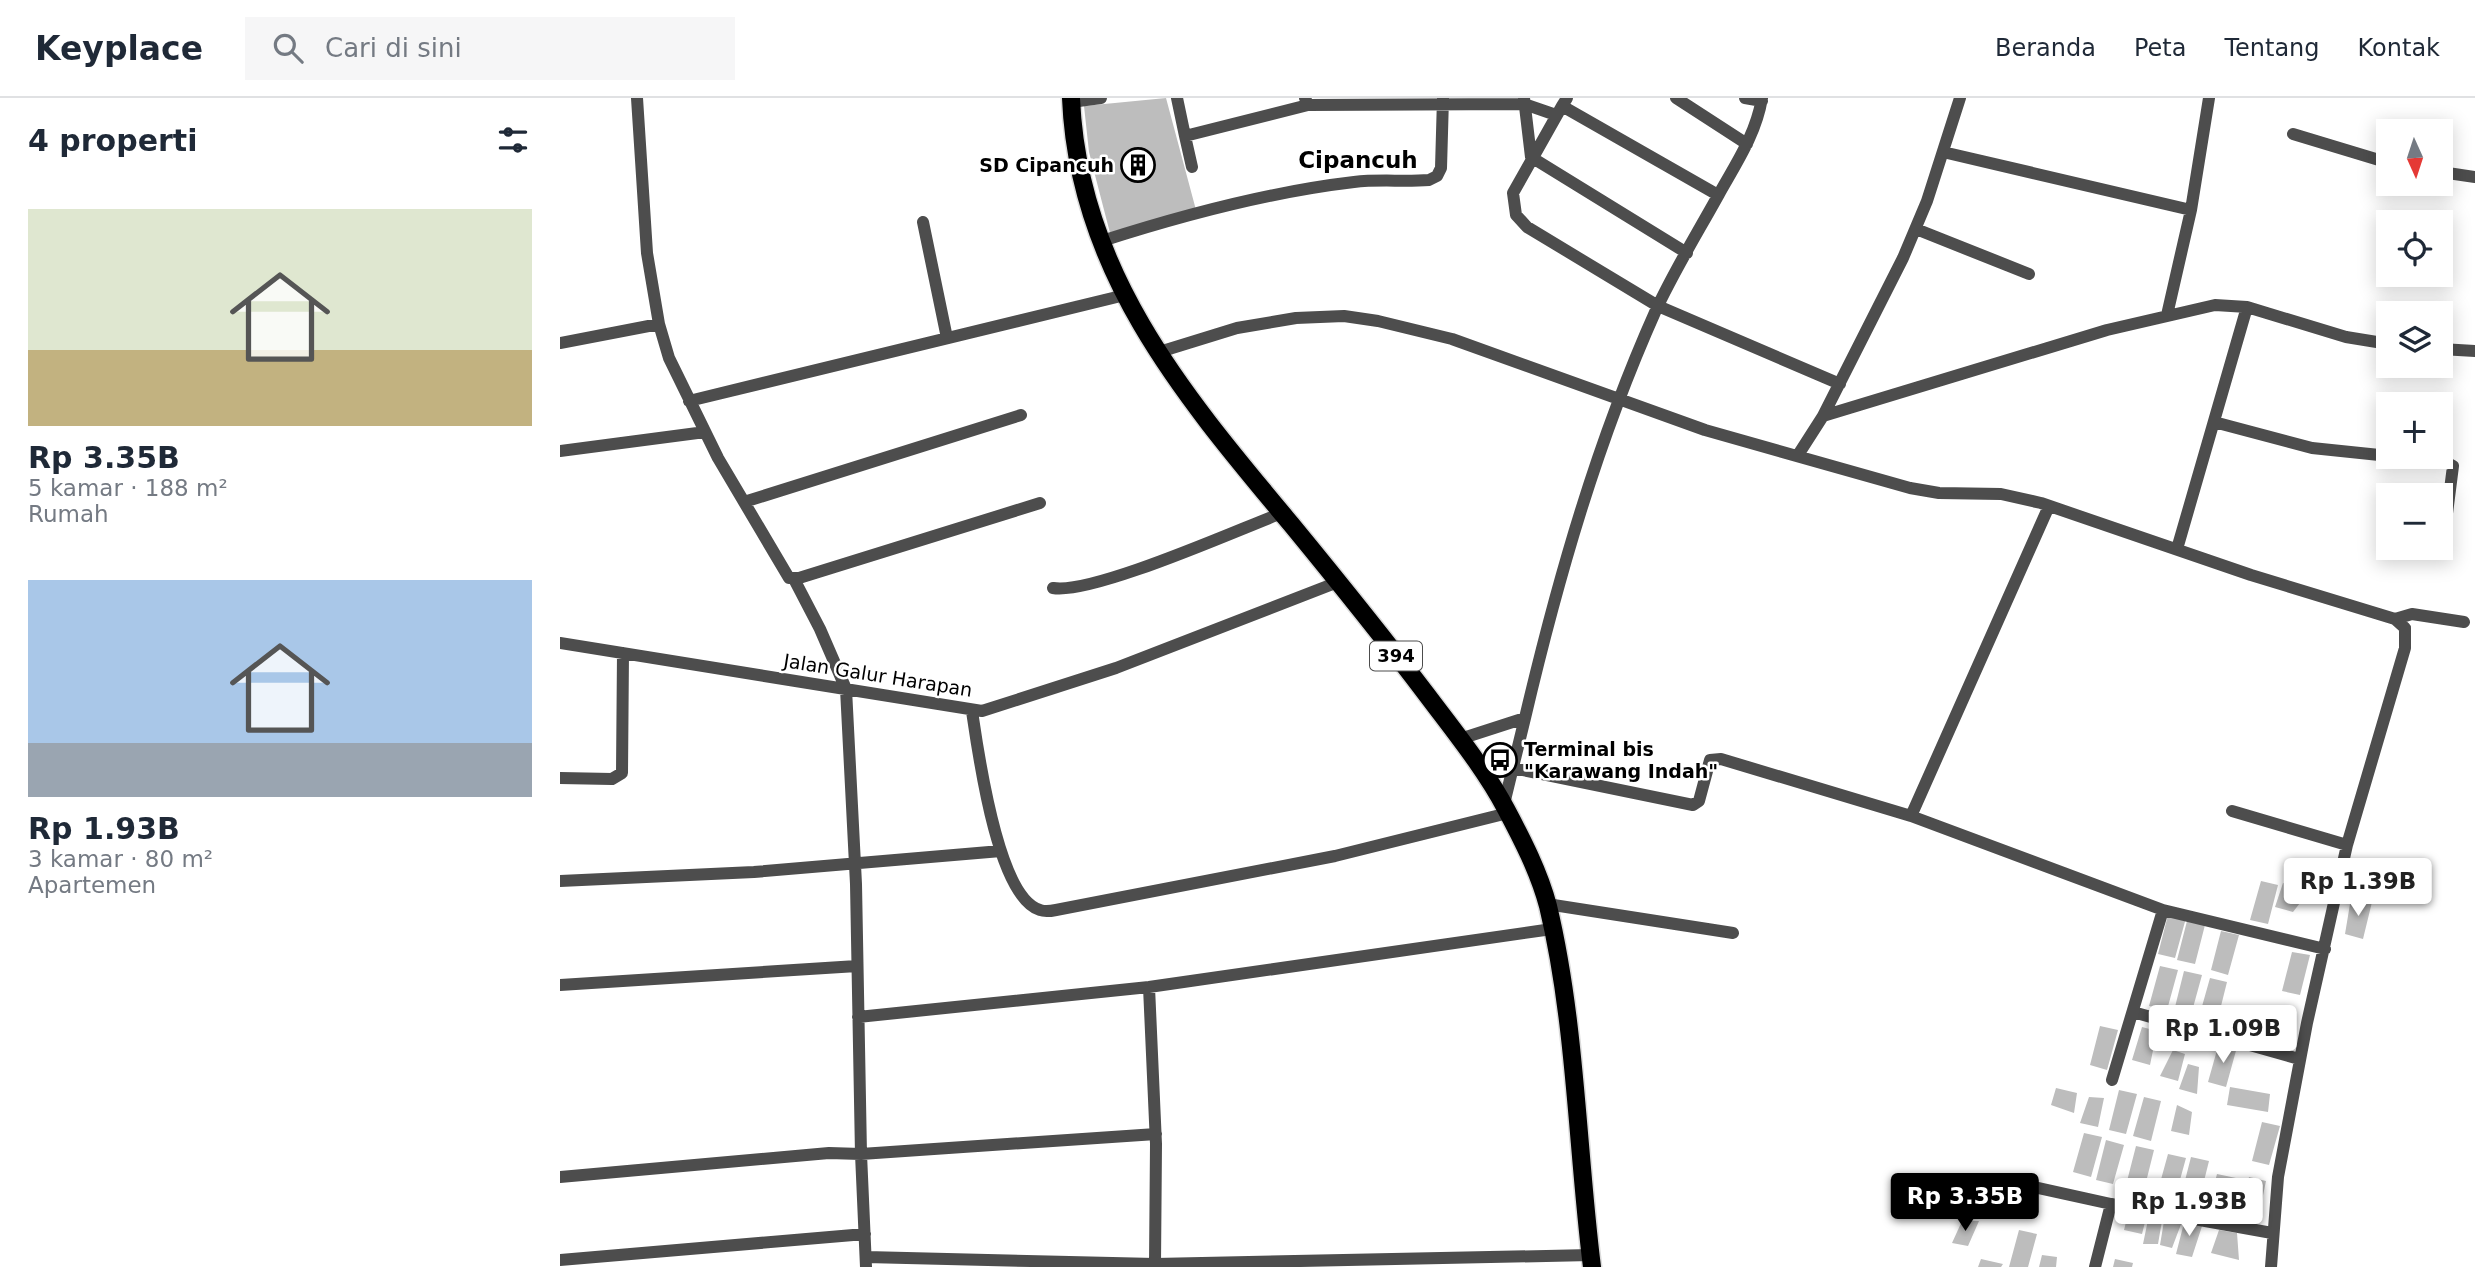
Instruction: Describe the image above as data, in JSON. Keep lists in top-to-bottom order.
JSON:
{
  "streets": {
    "main road": ["394"],
    "street": ["Jalan Galur Harapan"]
  },
  "crossings": [
    ["394", "Jalan Galur Harapan"]
  ],
  "districts": ["Cipancuh"],
  "places": {
    "building": ["SD Cipancuh"],
    "bus stop": ["Terminal bis \"Karawang Indah\""]
  },
  "north": "bottom",
  "page": {
    "header": "Keyplace",
    "search": "Cari di sini",
    "nav": [
      "Beranda",
      "Peta",
      "Tentang",
      "Kontak"
    ],
    "heading": "4 properti",
    "map_buttons": ["+", "−"],
    "list": [
      {
        "name": "Rp 3.35B",
        "note": "5 kamar · 188 m² · Rumah"
      },
      {
        "name": "Rp 1.93B",
        "note": "3 kamar · 80 m² · Apartemen"
      }
    ],
    "price": [
      "Rp 1.39B",
      "Rp 1.09B",
      "Rp 3.35B",
      "Rp 1.93B"
    ]
  }
}
